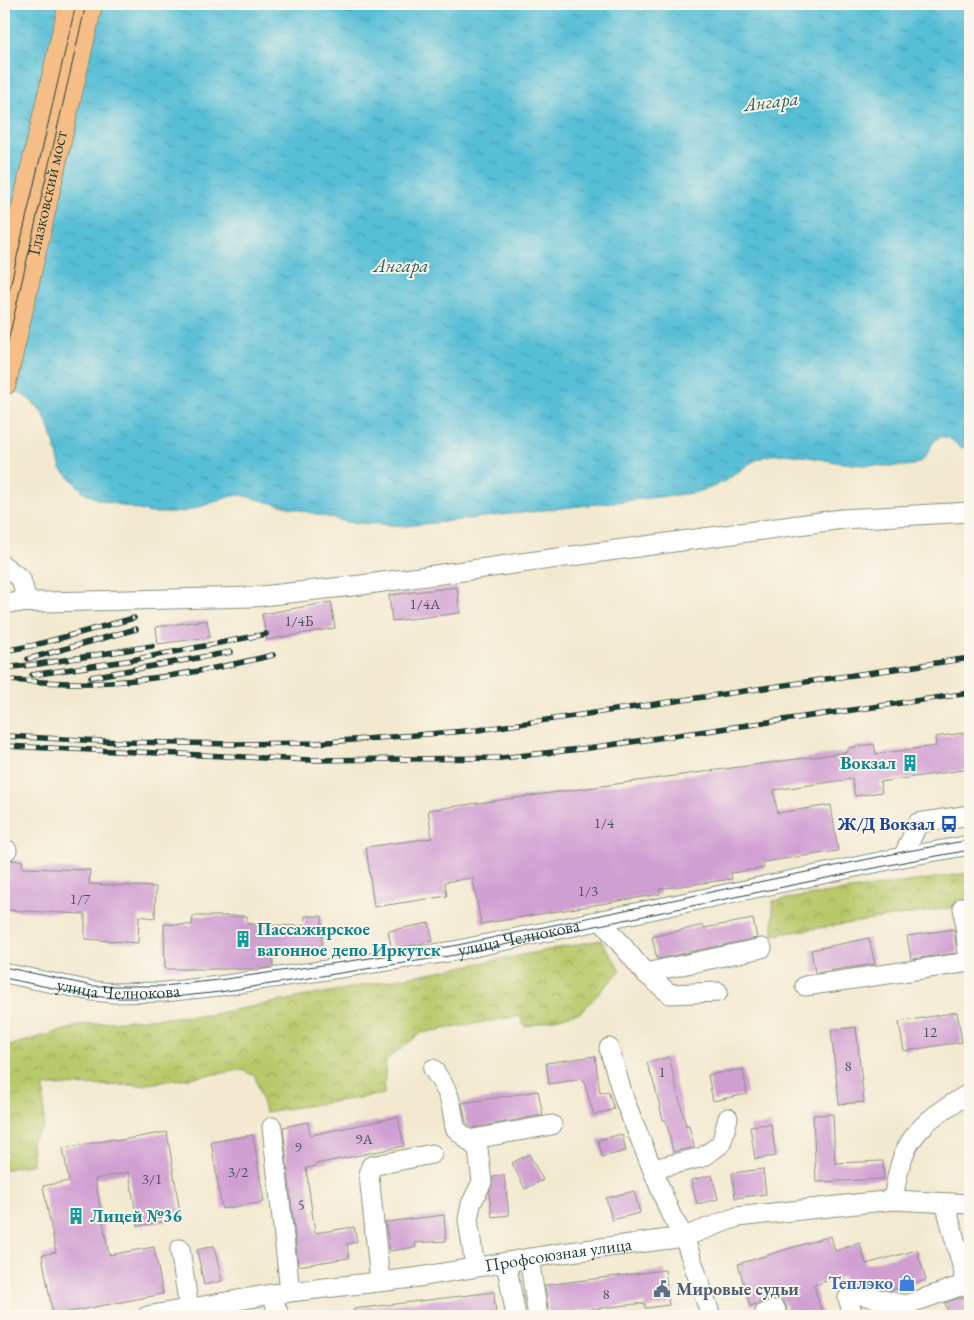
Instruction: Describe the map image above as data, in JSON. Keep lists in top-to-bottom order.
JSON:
{
  "streets": {
    "main road": ["Глазковский мост"],
    "street": ["улица Челнокова", "Профсоюзная улица"]
  },
  "water": ["Ангара"],
  "places": {
    "building": ["Вокзал", "Пассажирское вагонное депо Иркутск", "Лицей №36"],
    "bus stop": ["Ж/Д Вокзал"],
    "shop": ["Теплэко"],
    "public building": ["Мировые судьи"]
  },
  "house_numbers": [
    "1/4А",
    "1/4Б",
    "1/4",
    "1/3",
    "1/7",
    "12",
    "8",
    "1",
    "9А",
    "9",
    "3/2",
    "3/1",
    "5",
    "8"
  ]
}
